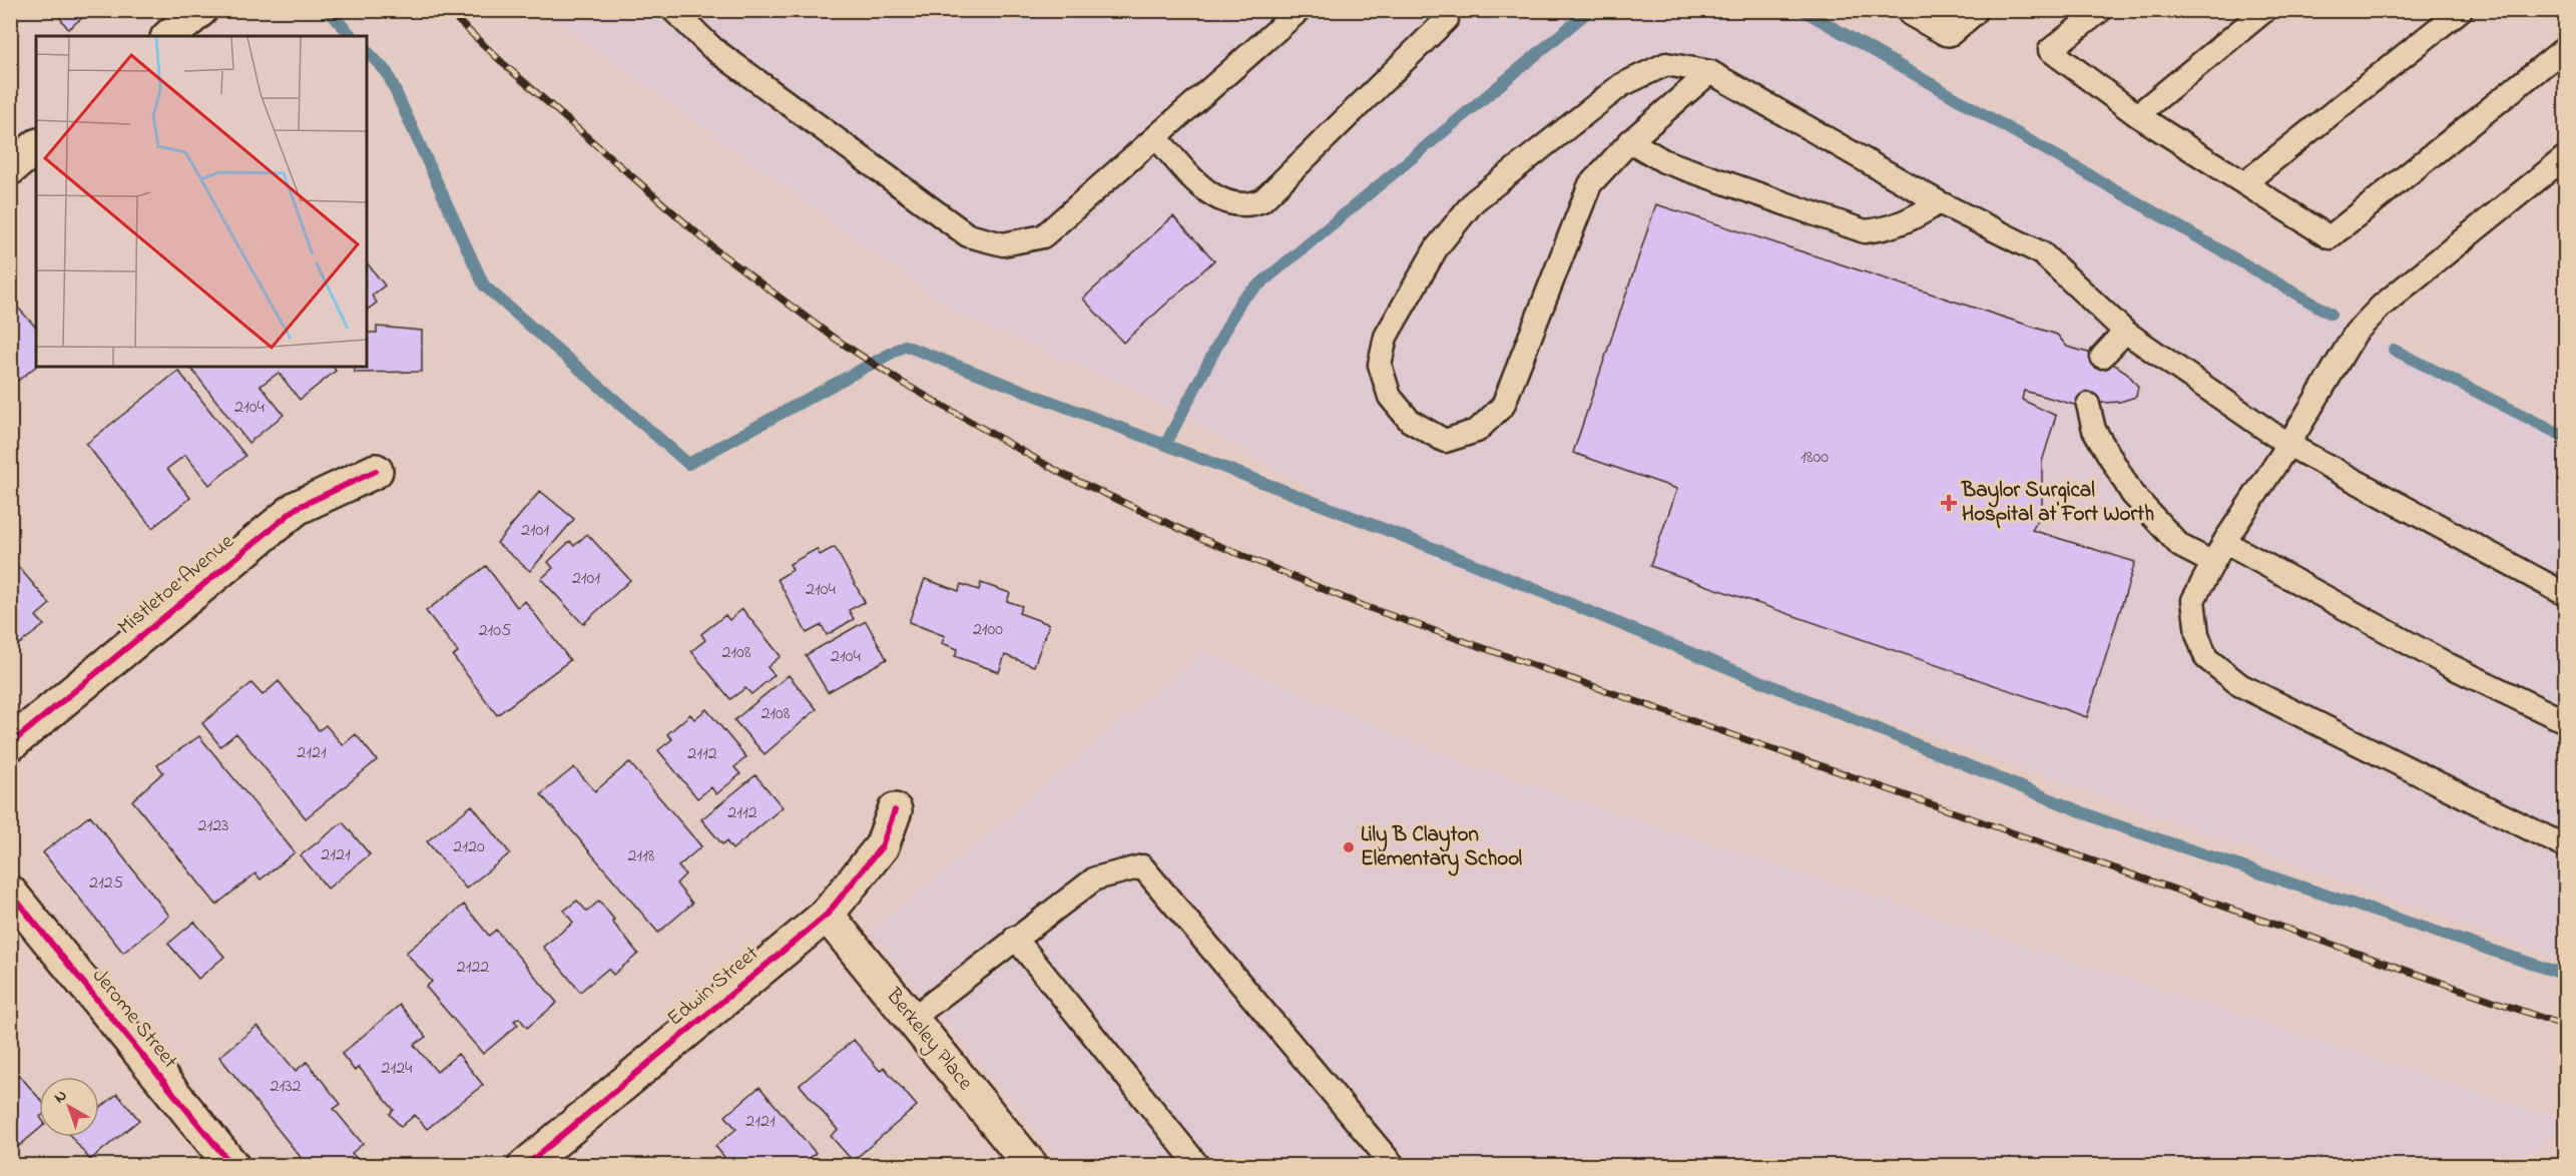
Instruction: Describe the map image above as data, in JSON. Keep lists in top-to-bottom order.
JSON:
{
  "streets": {
    "street": [
      "Mistletoe Avenue",
      "Edwin Street",
      "Jerome Street",
      "Berkeley Place"
    ]
  },
  "crossings": [
    ["Edwin Street", "Berkeley Place"]
  ],
  "places": {
    "health": ["Baylor Surgical Hospital at Fort Worth"],
    "other": ["Lily B Clayton Elementary School"]
  },
  "house_numbers": [
    "2104",
    "1800",
    "2101",
    "2101",
    "2104",
    "2100",
    "2105",
    "2108",
    "2104",
    "2108",
    "2121",
    "2112",
    "2112",
    "2123",
    "2120",
    "2121",
    "2118",
    "2125",
    "2122",
    "2124",
    "2132",
    "2121"
  ],
  "north": "top left"
}
